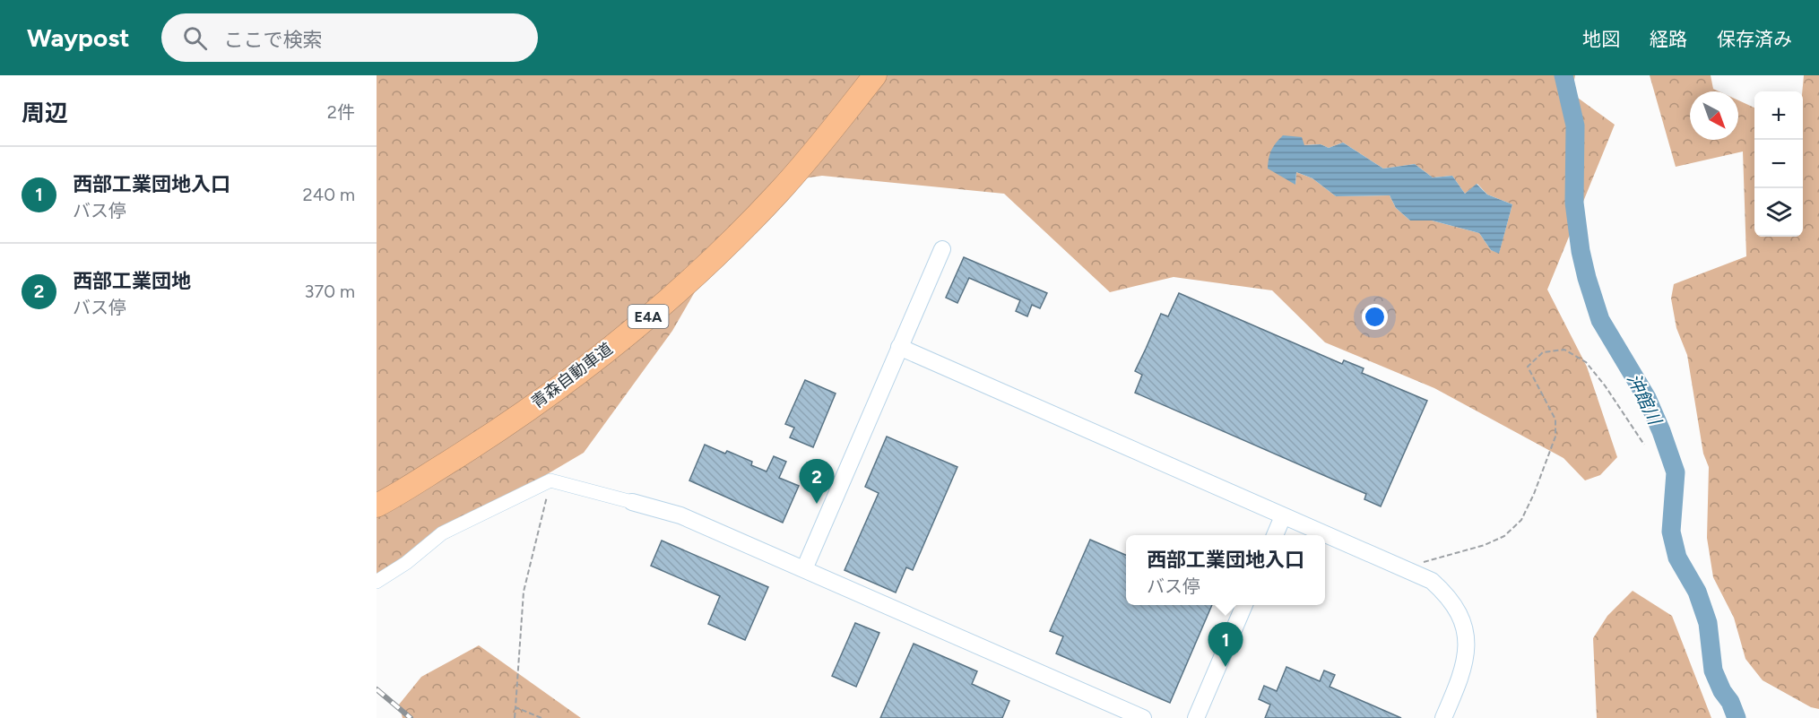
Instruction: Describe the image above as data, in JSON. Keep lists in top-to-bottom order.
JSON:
{
  "streets": {
    "highway": ["E4A", "青森自動車道"]
  },
  "water": ["沖館川"],
  "north": "bottom right",
  "page": {
    "header": "Waypost",
    "search": "ここで検索",
    "nav": ["地図", "経路", "保存済み"],
    "heading": ["周辺", "2件"],
    "map_buttons": ["+", "−"],
    "list": [
      {
        "mark": "1",
        "name": "西部工業団地入口",
        "note": "バス停",
        "value": "240 m"
      },
      {
        "mark": "2",
        "name": "西部工業団地",
        "note": "バス停",
        "value": "370 m"
      }
    ],
    "pins": ["2", "1"],
    "popup": ["西部工業団地入口", "バス停"]
  }
}
